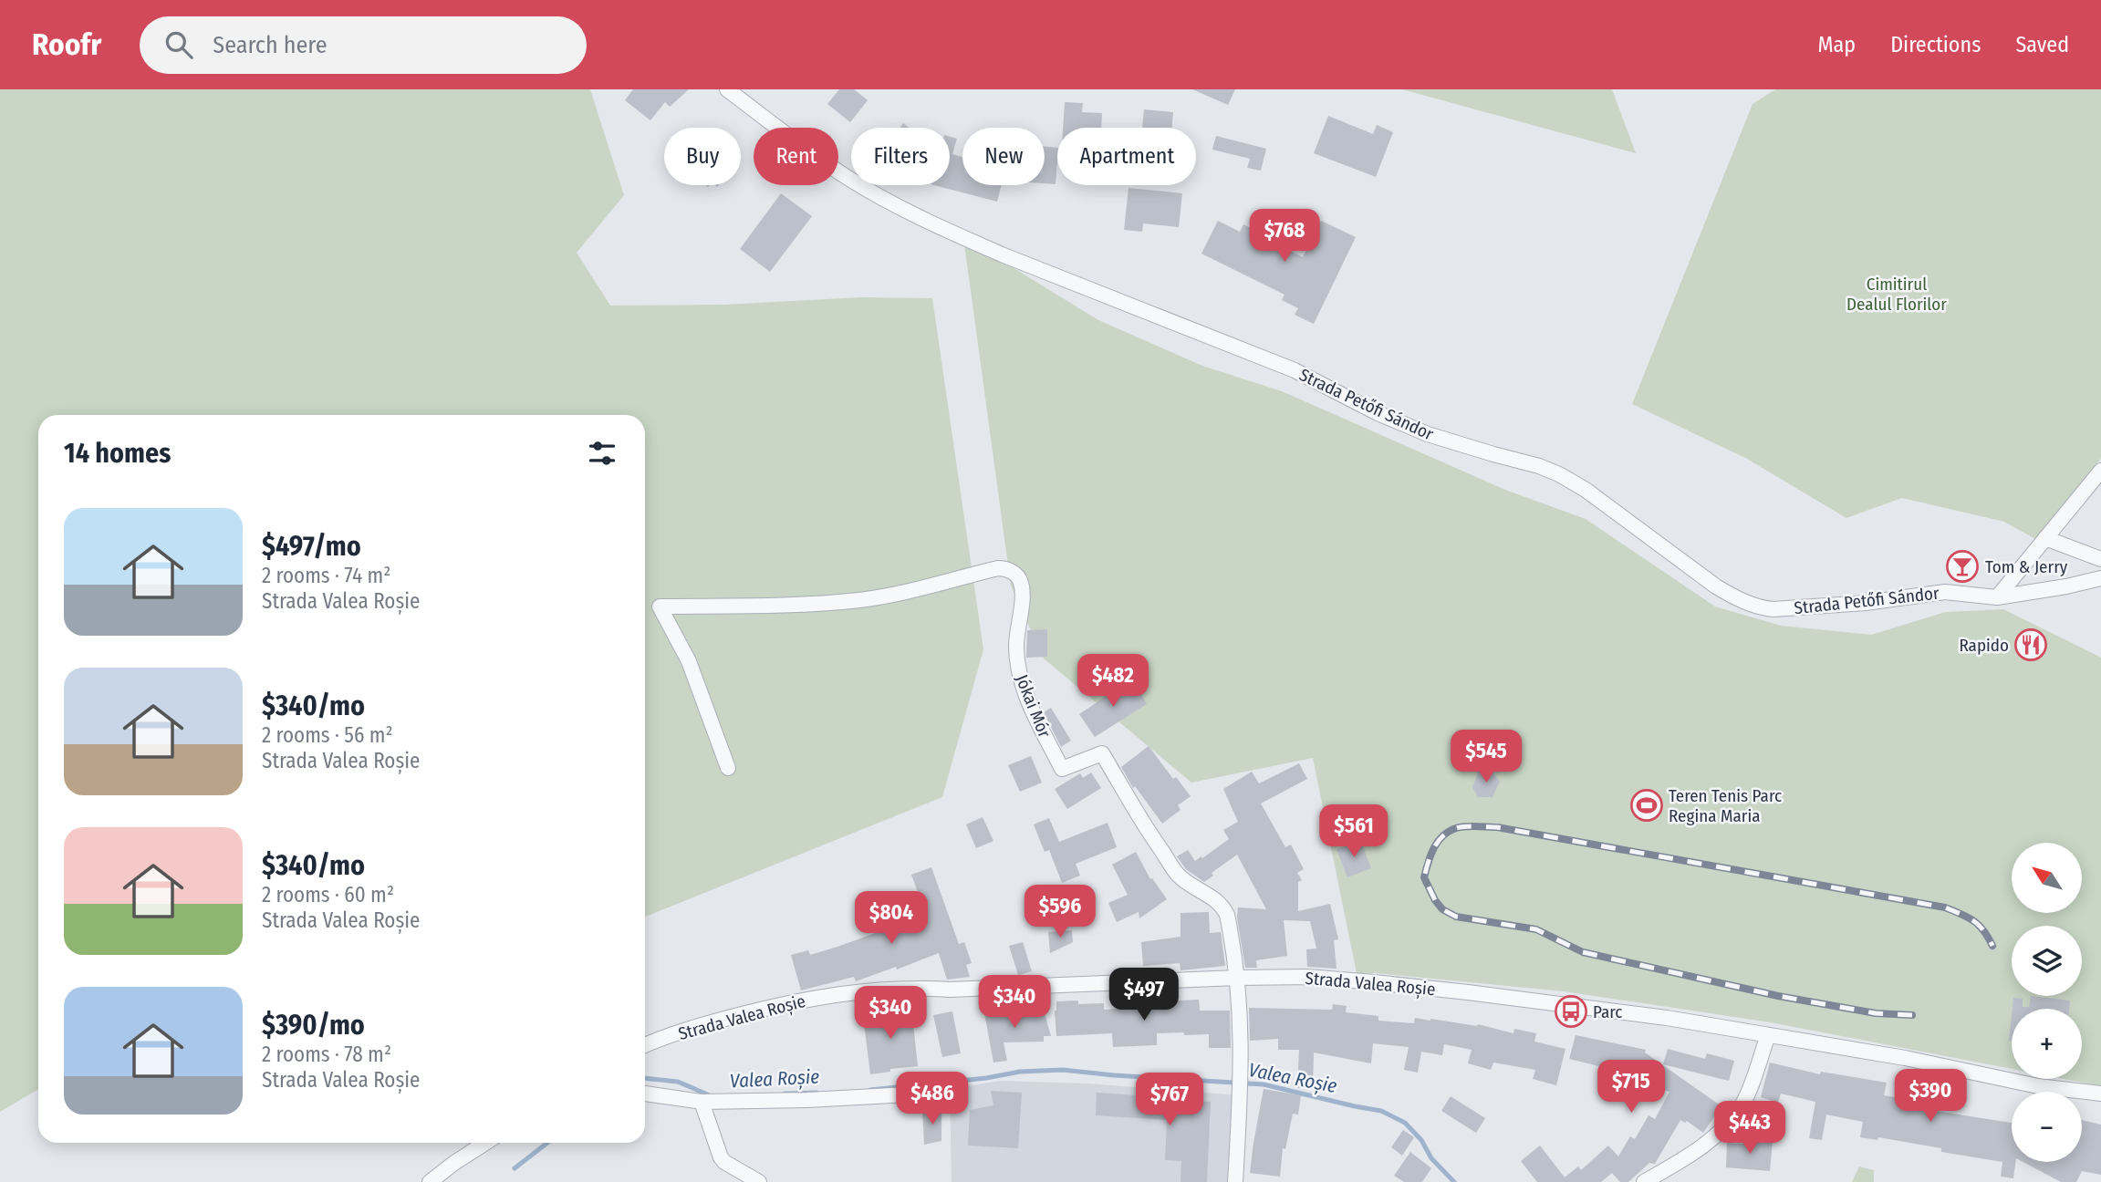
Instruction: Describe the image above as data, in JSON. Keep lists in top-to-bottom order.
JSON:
{
  "streets": {
    "street": ["Strada Petőfi Sándor", "Jókai Mór", "Strada Valea Roșie"]
  },
  "crossings": [
    ["Jókai Mór", "Strada Valea Roșie"]
  ],
  "water": ["Valea Roșie"],
  "parks": ["Cimitirul Dealul Florilor"],
  "places": {
    "bar": ["Tom & Jerry"],
    "restaurant": ["Rapido"],
    "sports": ["Teren Tenis Parc Regina Maria"],
    "bus stop": ["Parc"]
  },
  "north": "top left",
  "page": {
    "header": "Roofr",
    "search": "Search here",
    "nav": ["Map", "Directions", "Saved"],
    "chip": [
      "Buy",
      "Rent",
      "Filters",
      "New",
      "Apartment"
    ],
    "price": [
      "$768",
      "$482",
      "$545",
      "$561",
      "$596",
      "$804",
      "$497",
      "$340",
      "$340",
      "$715",
      "$390",
      "$486",
      "$767",
      "$443"
    ],
    "heading": "14 homes",
    "list": [
      {
        "name": "$497/mo",
        "note": "2 rooms · 74 m² · Strada Valea Roșie"
      },
      {
        "name": "$340/mo",
        "note": "2 rooms · 56 m² · Strada Valea Roșie"
      },
      {
        "name": "$340/mo",
        "note": "2 rooms · 60 m² · Strada Valea Roșie"
      },
      {
        "name": "$390/mo",
        "note": "2 rooms · 78 m² · Strada Valea Roșie"
      }
    ],
    "map_buttons": ["+", "−"]
  }
}
